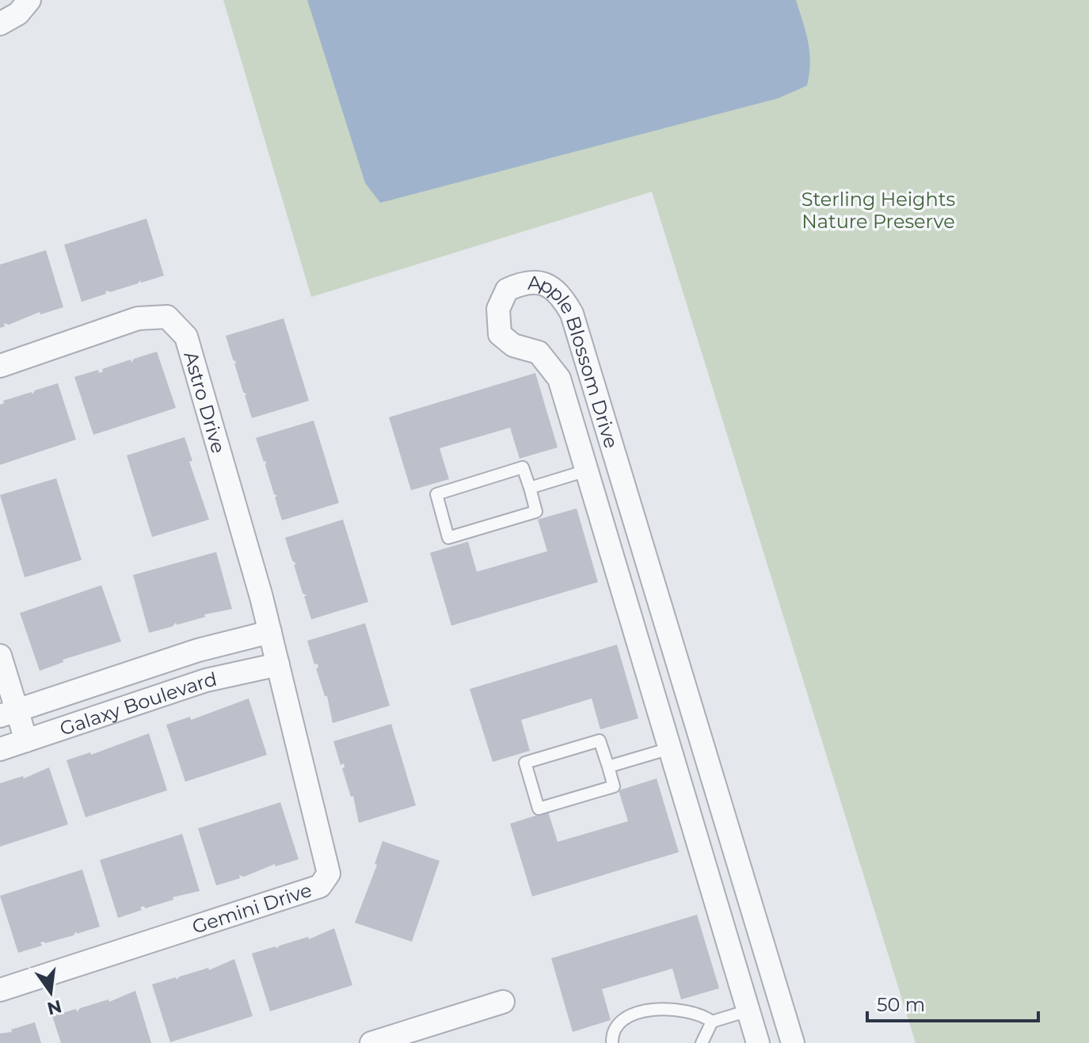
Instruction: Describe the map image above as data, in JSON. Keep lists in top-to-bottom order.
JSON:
{
  "streets": {
    "street": [
      "Apple Blossom Drive",
      "Astro Drive",
      "Galaxy Boulevard",
      "Gemini Drive"
    ]
  },
  "crossings": [
    ["Astro Drive", "Galaxy Boulevard"],
    ["Astro Drive", "Gemini Drive"],
    ["Galaxy Boulevard", "Gemini Drive"]
  ],
  "parks": ["Sterling Heights Nature Preserve"],
  "scale_bar": "50 m",
  "north": "bottom"
}
